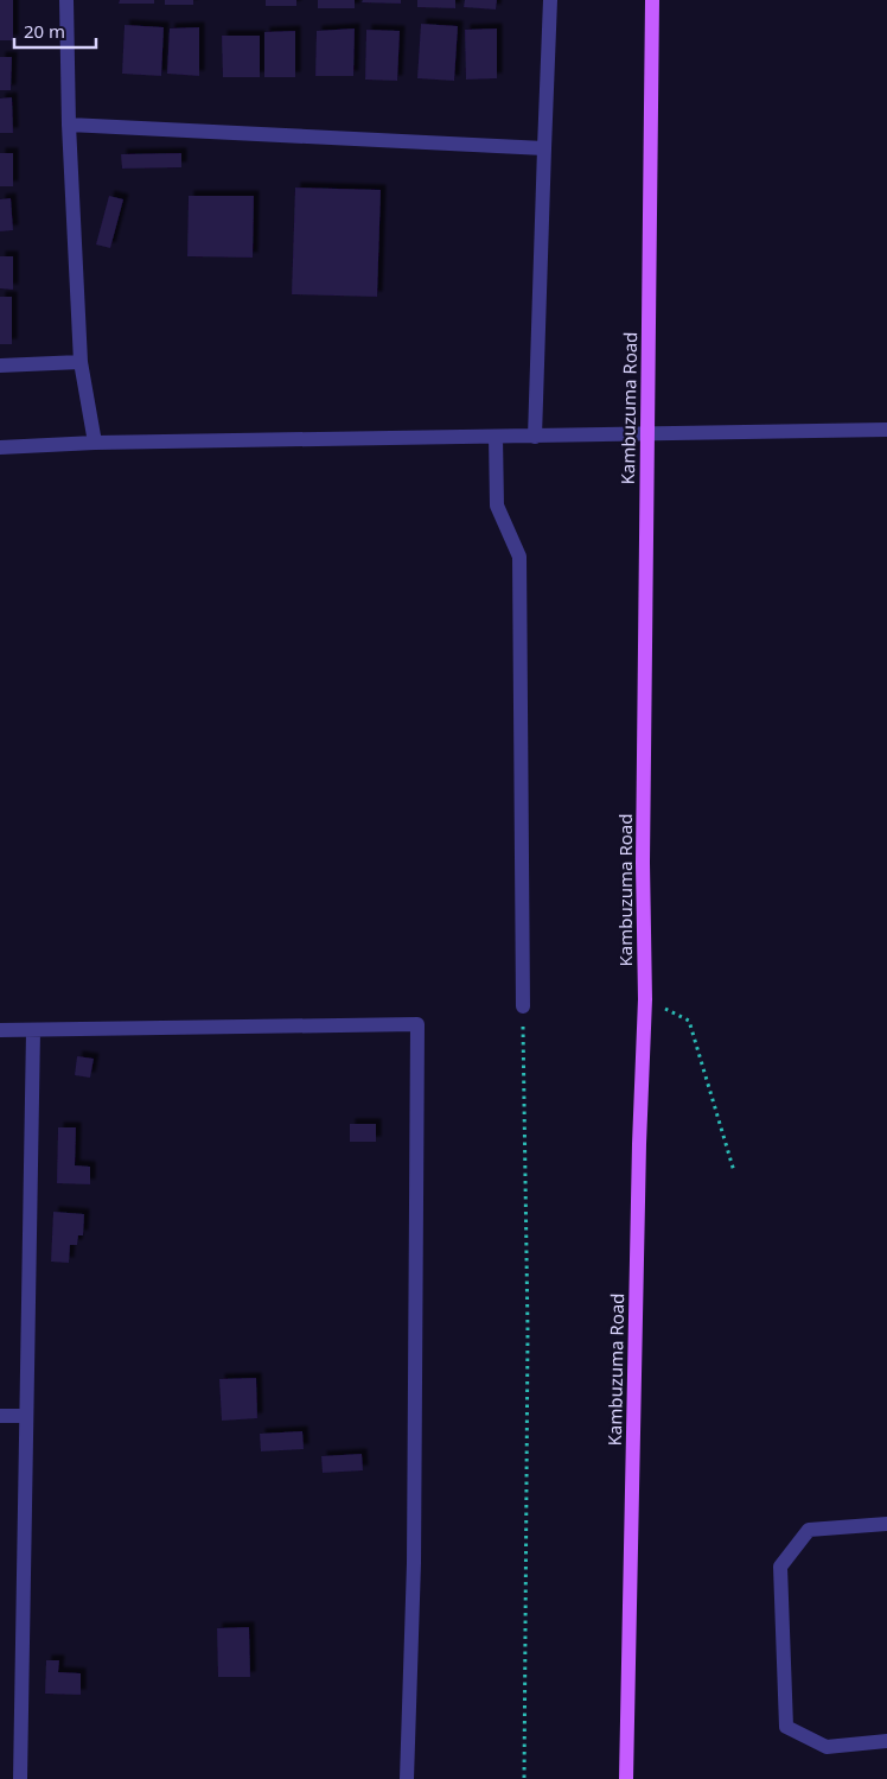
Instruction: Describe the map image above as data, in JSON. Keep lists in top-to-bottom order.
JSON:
{
  "streets": {
    "main road": ["Kambuzuma Road"]
  },
  "scale_bar": "20 m"
}
